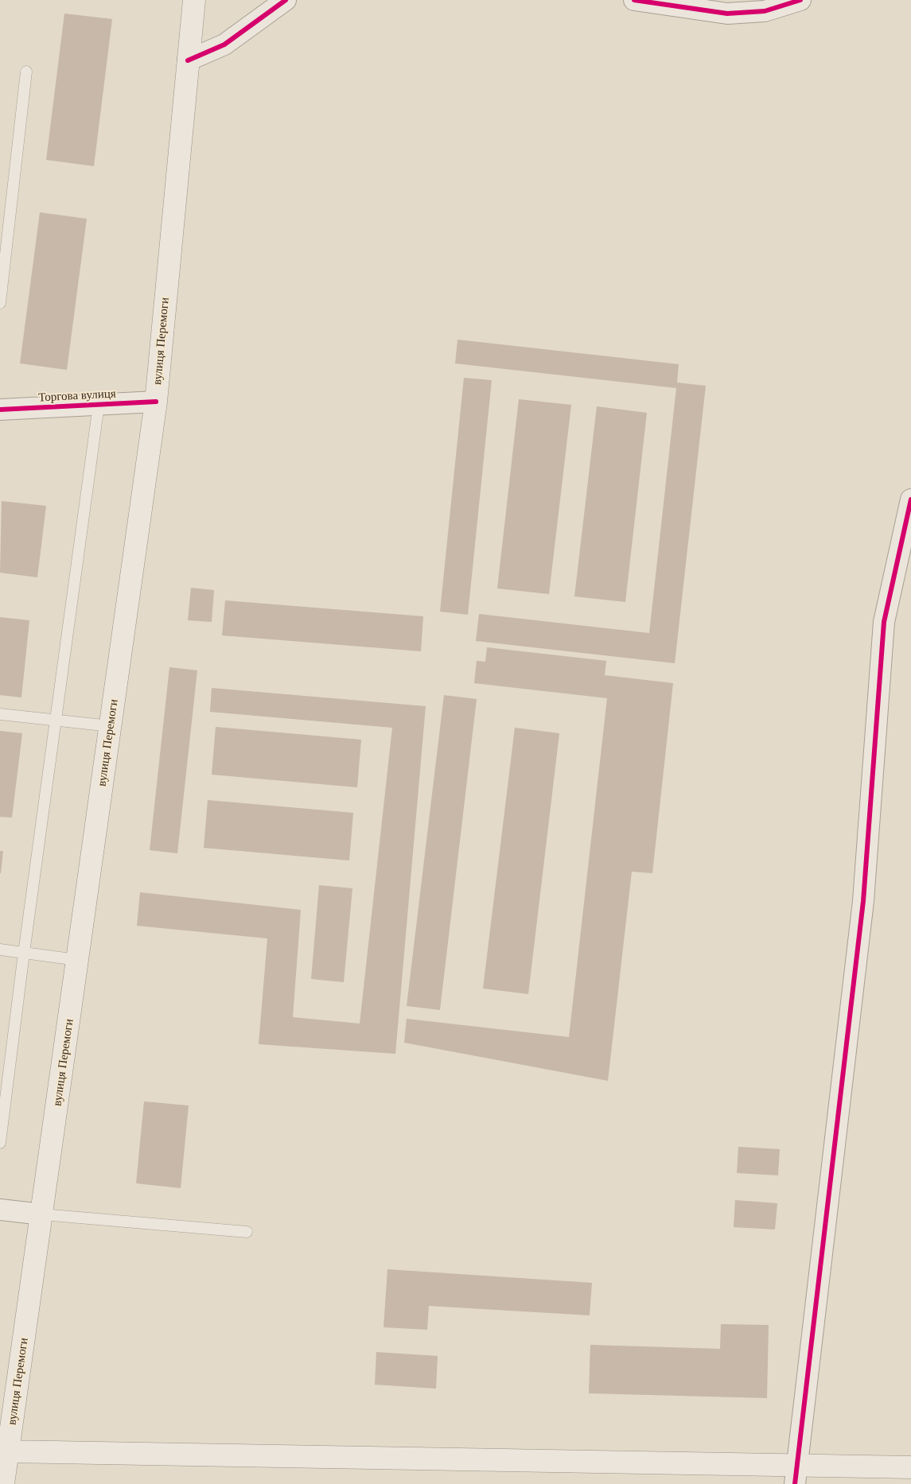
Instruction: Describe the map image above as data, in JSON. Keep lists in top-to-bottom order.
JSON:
{
  "streets": {
    "main road": ["вулиця Перемоги"],
    "street": ["Торгова вулиця"]
  },
  "crossings": [
    ["вулиця Перемоги", "Торгова вулиця"]
  ]
}
